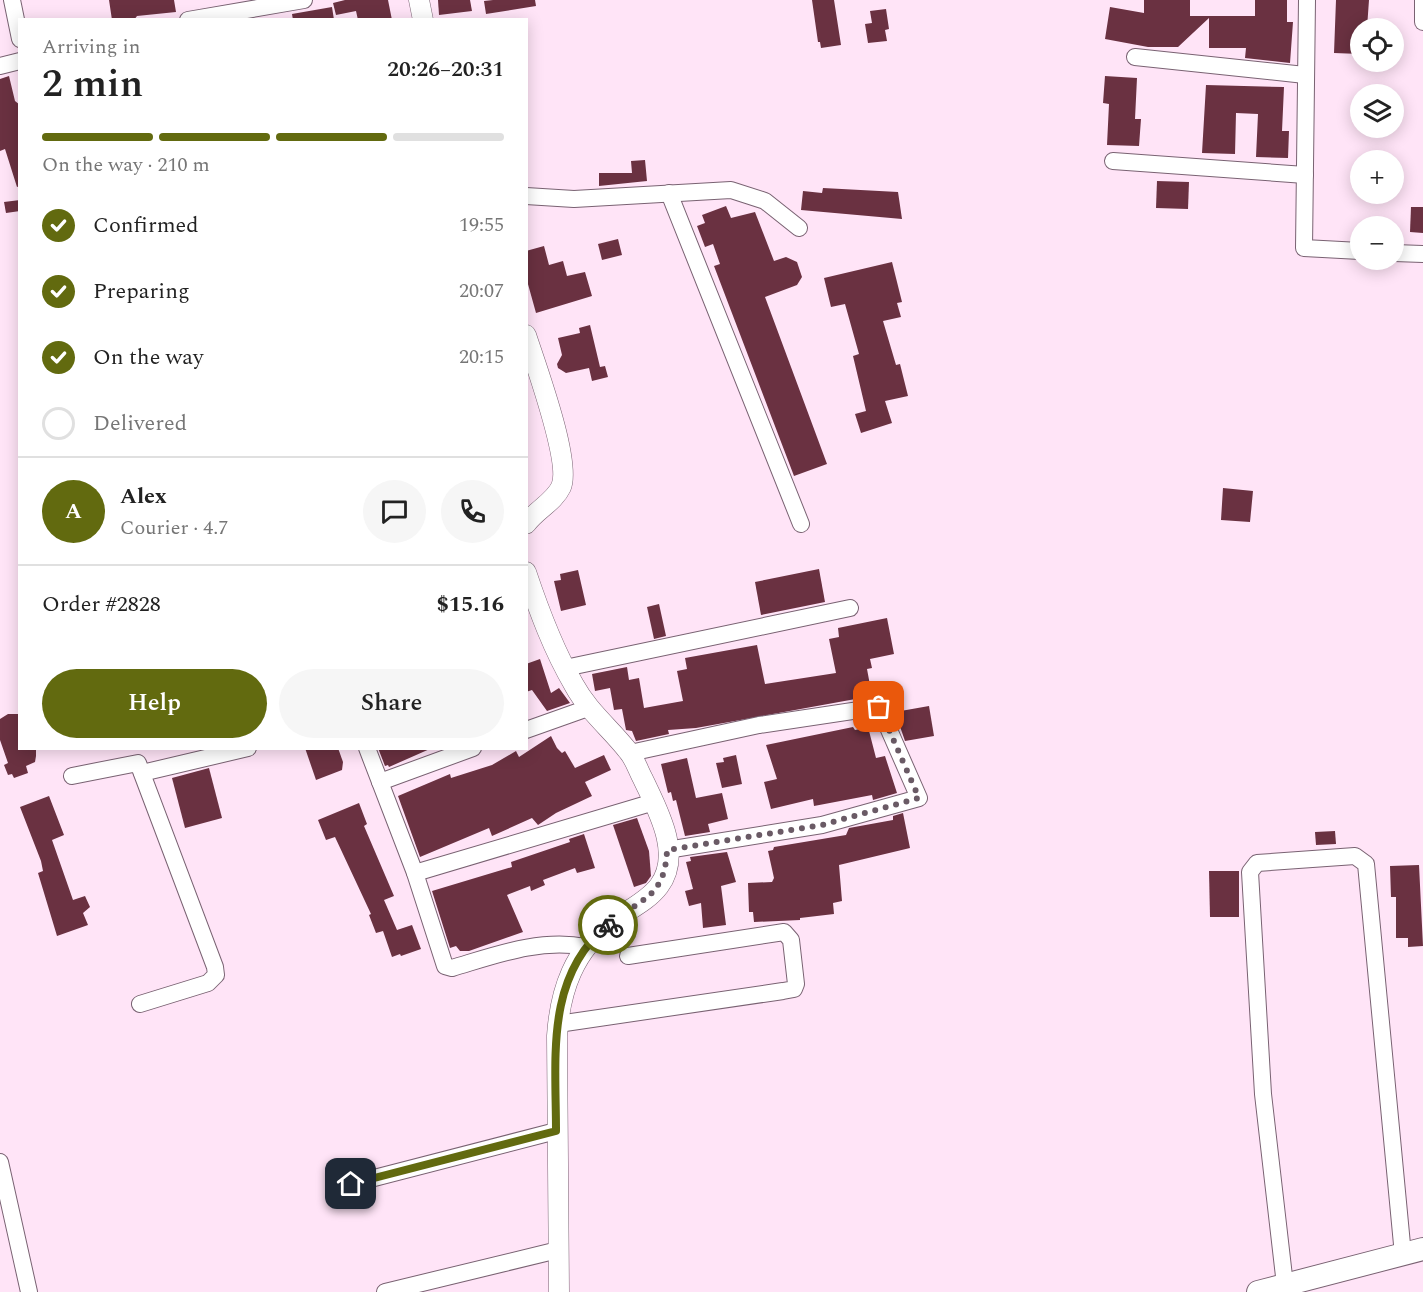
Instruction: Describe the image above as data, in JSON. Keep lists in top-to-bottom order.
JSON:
{
  "page": {
    "map_buttons": ["+", "−"],
    "heading": ["2 min", "Arriving in", "20:26–20:31"],
    "panel": [
      "Alex",
      "Courier · 4.7",
      "Order #2828",
      "$15.16"
    ],
    "bar": "On the way · 210 m",
    "list": [
      ["Confirmed", "19:55"],
      ["Preparing", "20:07"],
      ["On the way", "20:15"],
      "Delivered"
    ],
    "round": "A",
    "buttons": ["Help", "Share"]
  }
}
